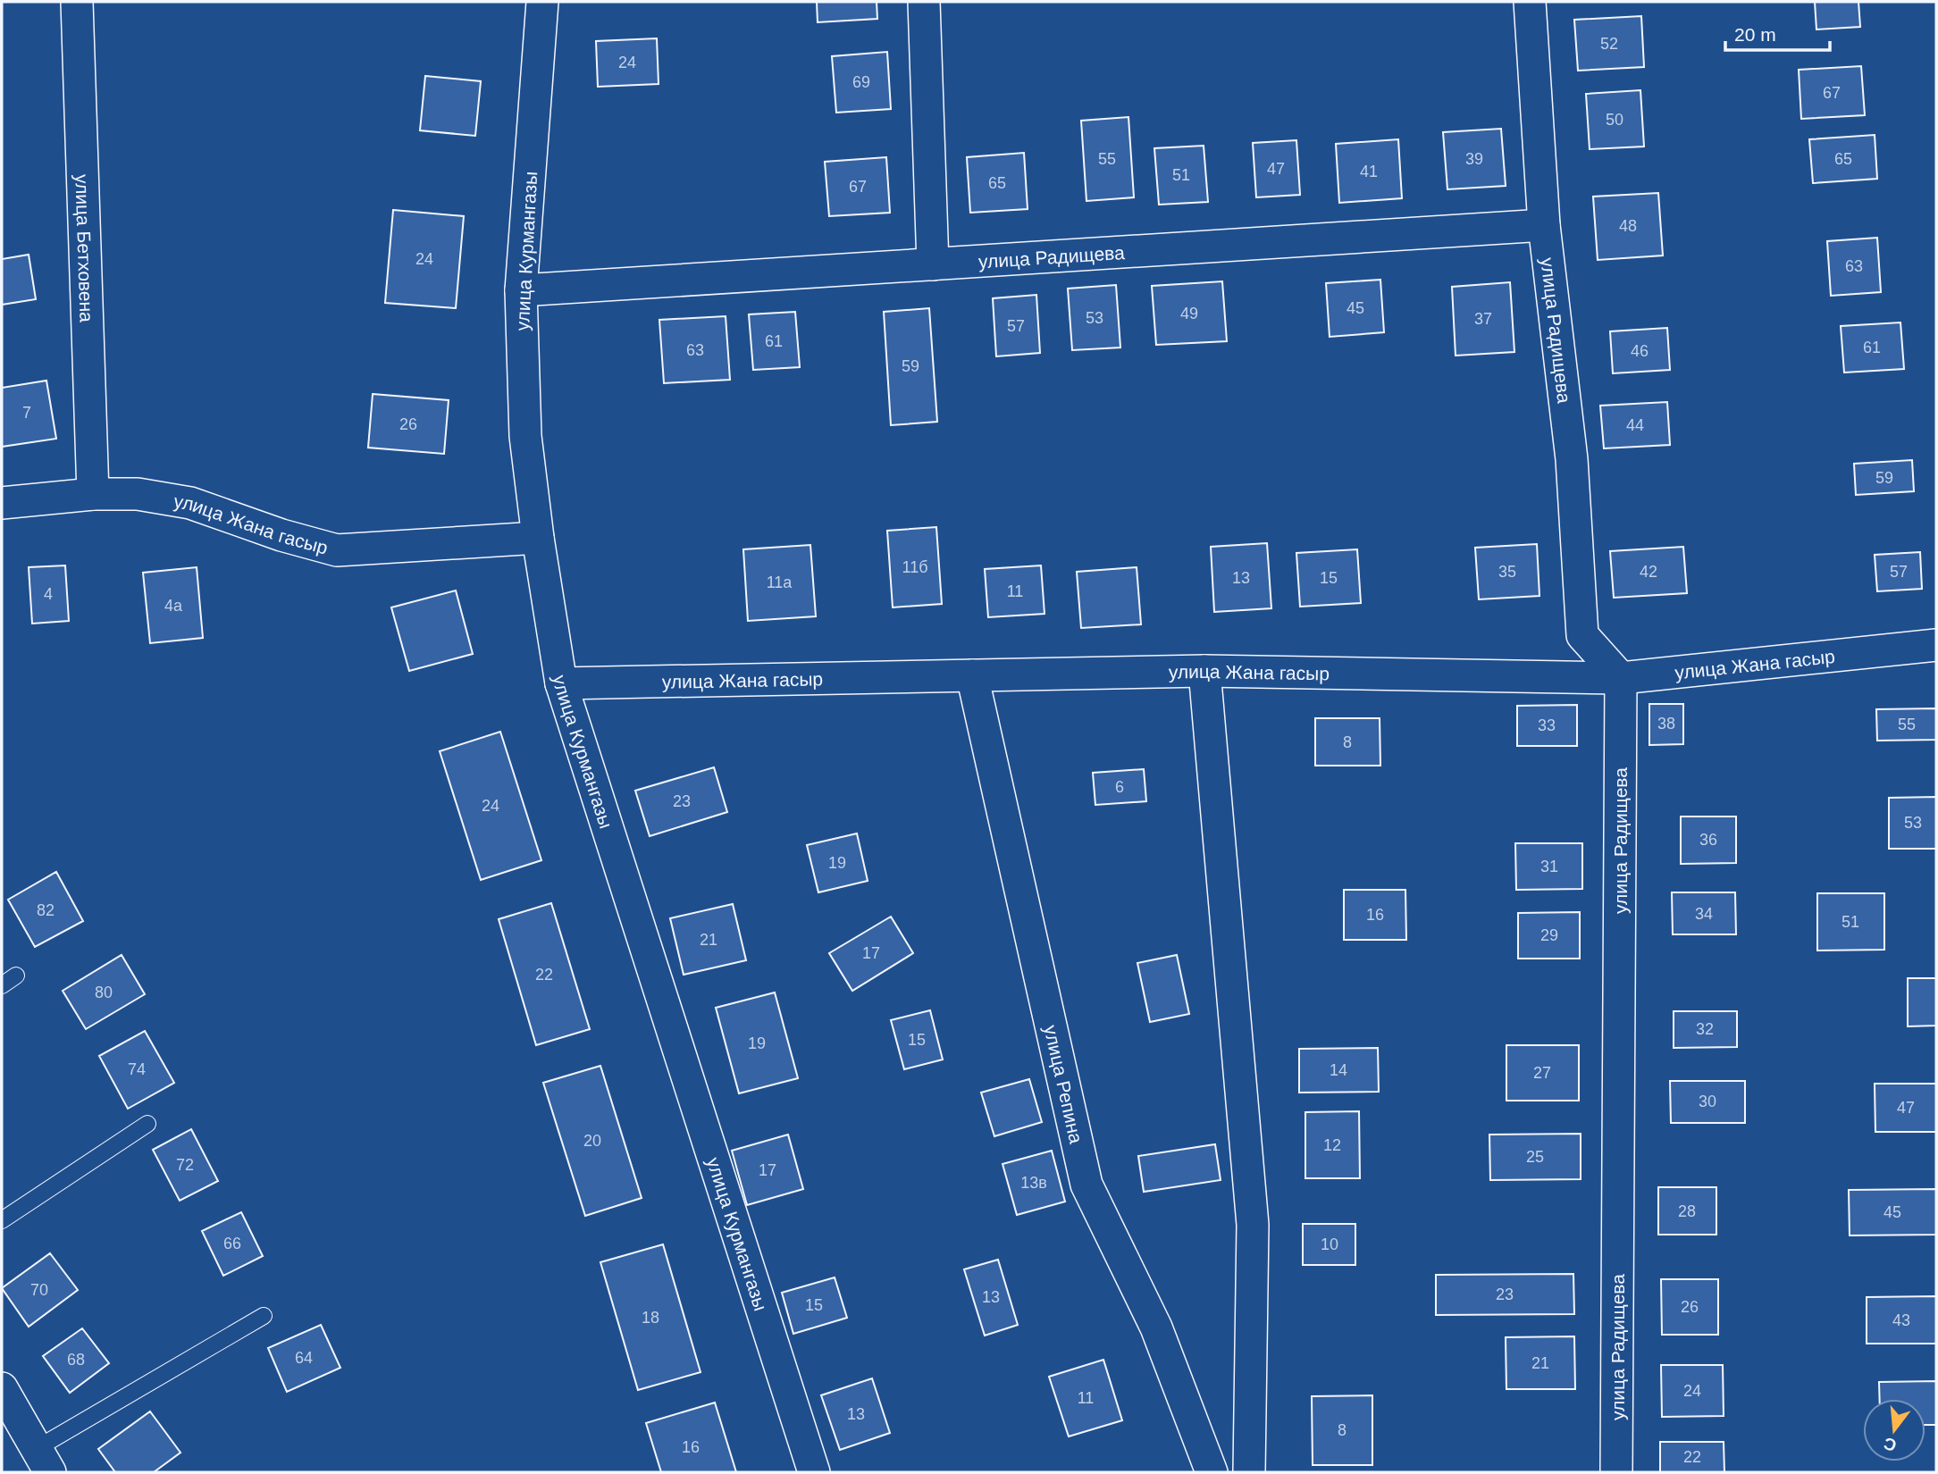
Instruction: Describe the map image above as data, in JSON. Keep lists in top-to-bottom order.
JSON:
{
  "streets": {
    "street": [
      "улица Бетховена",
      "улица Курмангазы",
      "улица Радищева",
      "улица Жана гасыр",
      "улица Репина"
    ]
  },
  "crossings": [
    ["улица Бетховена", "улица Жана гасыр"],
    ["улица Курмангазы", "улица Радищева"],
    ["улица Курмангазы", "улица Жана гасыр"],
    ["улица Радищева", "улица Жана гасыр"],
    ["улица Жана гасыр", "улица Репина"]
  ],
  "house_numbers": [
    "52",
    "24",
    "69",
    "67",
    "50",
    "55",
    "39",
    "65",
    "47",
    "41",
    "51",
    "65",
    "67",
    "48",
    "24",
    "63",
    "45",
    "49",
    "53",
    "37",
    "57",
    "61",
    "61",
    "63",
    "46",
    "59",
    "7",
    "26",
    "44",
    "59",
    "11б",
    "35",
    "42",
    "57",
    "13",
    "15",
    "11а",
    "11",
    "4",
    "4а",
    "38",
    "55",
    "33",
    "8",
    "6",
    "23",
    "24",
    "53",
    "36",
    "19",
    "31",
    "82",
    "34",
    "16",
    "51",
    "29",
    "21",
    "17",
    "22",
    "80",
    "32",
    "15",
    "19",
    "74",
    "14",
    "27",
    "30",
    "47",
    "20",
    "12",
    "25",
    "72",
    "17",
    "13в",
    "28",
    "45",
    "66",
    "10",
    "70",
    "23",
    "13",
    "15",
    "26",
    "18",
    "43",
    "64",
    "68",
    "21",
    "24",
    "11",
    "13",
    "8",
    "16",
    "22"
  ],
  "scale_bar": "20 m",
  "north": "bottom"
}
